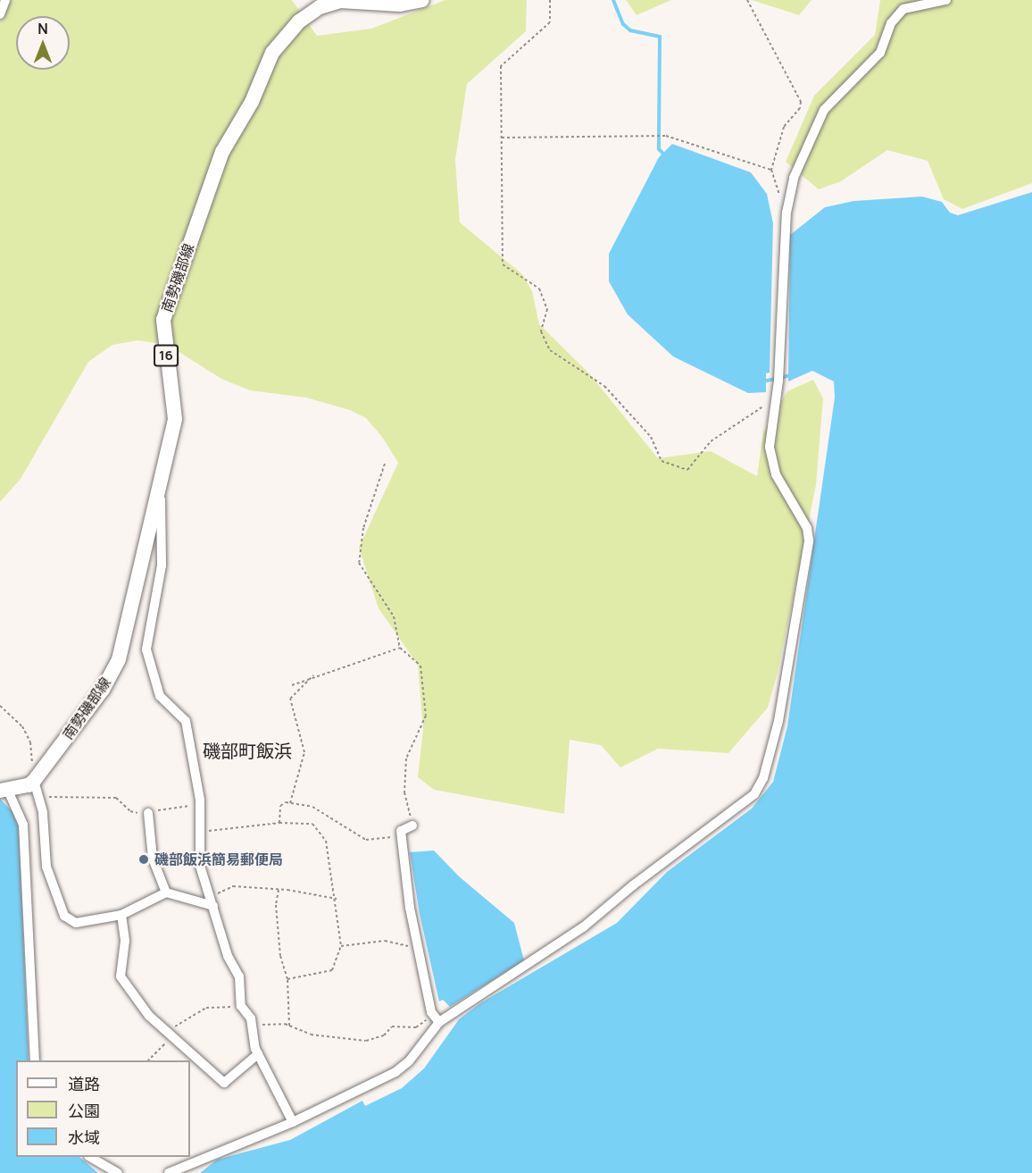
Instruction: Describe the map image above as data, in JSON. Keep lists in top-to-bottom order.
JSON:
{
  "streets": {
    "main road": ["南勢磯部線", "16"]
  },
  "districts": ["磯部町飯浜"],
  "places": ["磯部飯浜簡易郵便局"],
  "legend": ["道路", "公園", "水域"],
  "north": "top"
}
